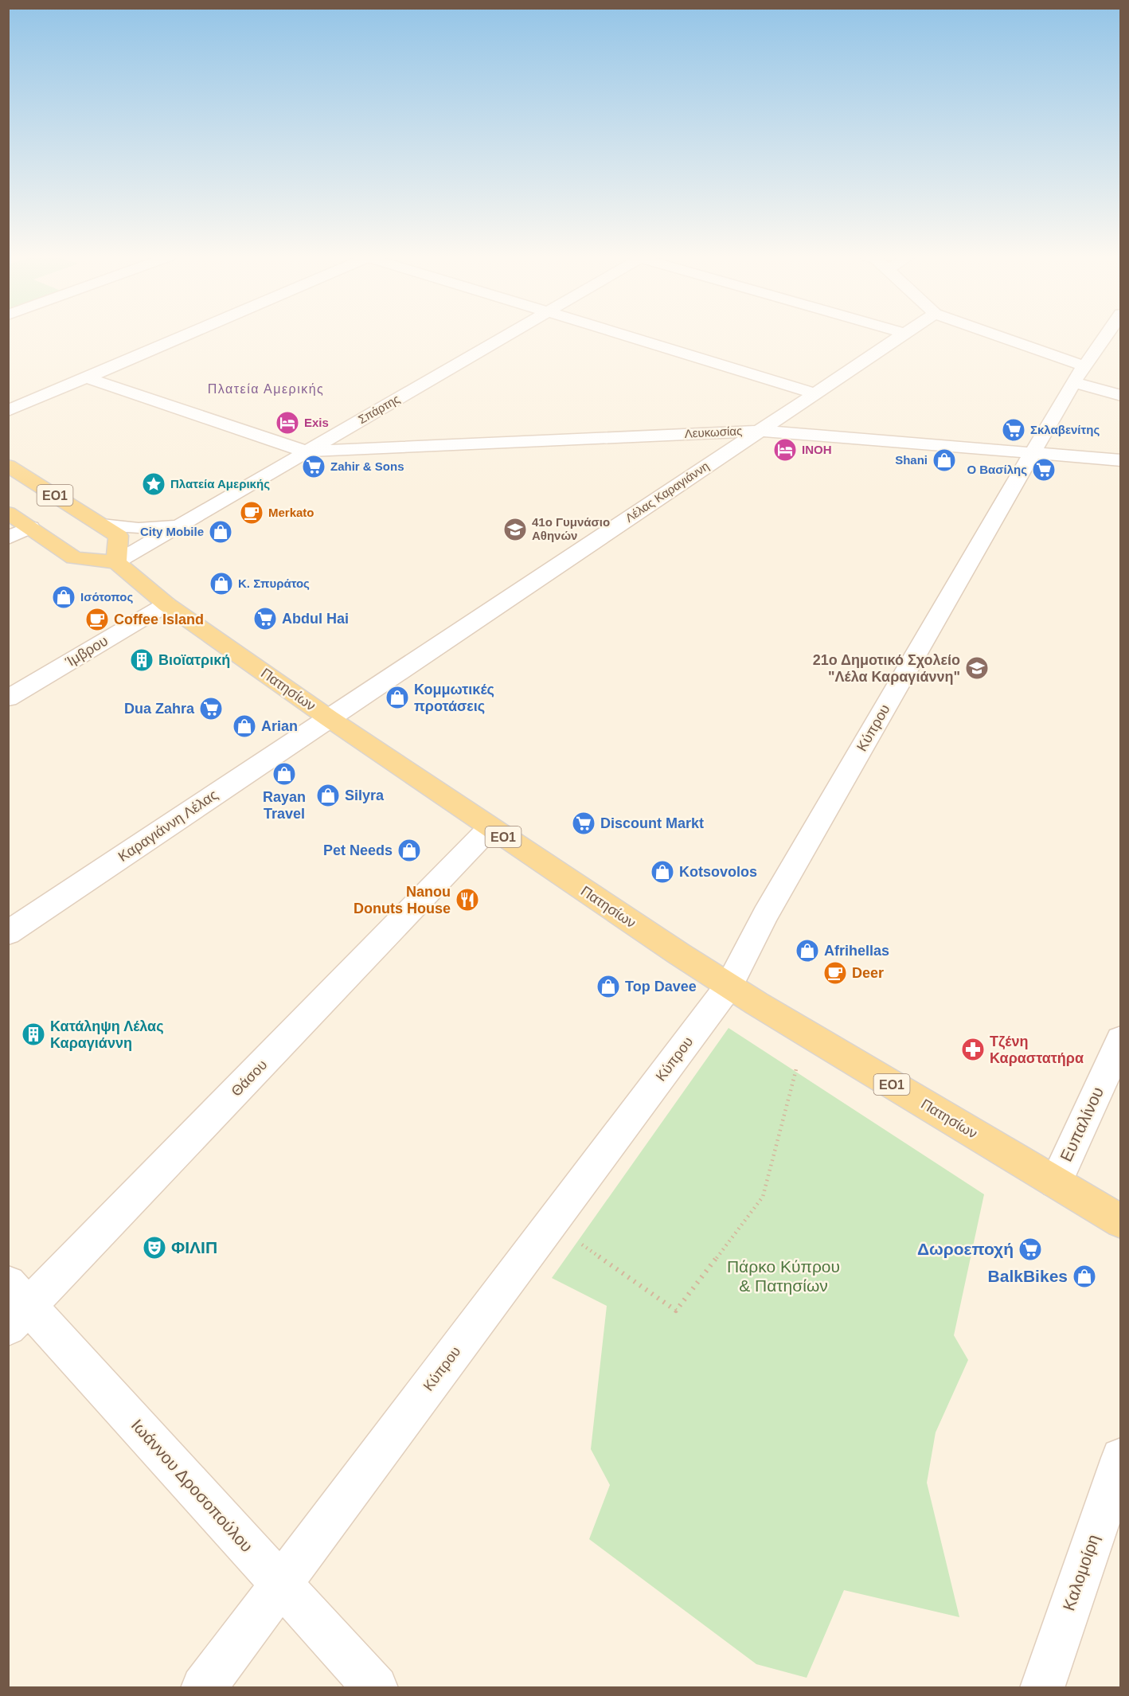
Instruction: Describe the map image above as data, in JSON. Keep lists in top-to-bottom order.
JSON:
{
  "streets": {
    "main road": ["ΕΟ1", "Πατησίων"],
    "street": [
      "Σπάρτης",
      "Λευκωσίας",
      "Λέλας Καραγιάννη",
      "Ίμβρου",
      "Κύπρου",
      "Καραγιάννη Λέλας",
      "Θάσου",
      "Ευπαλίνου",
      "Ιωάννου Δροσοπούλου",
      "Καλομοίρη"
    ]
  },
  "crossings": [
    ["Σπάρτης", "Λευκωσίας"],
    ["Σπάρτης", "ΕΟ1"],
    ["Σπάρτης", "Πατησίων"],
    ["Λευκωσίας", "Λέλας Καραγιάννη"],
    ["Λευκωσίας", "Κύπρου"],
    ["Λέλας Καραγιάννη", "Πατησίων"],
    ["Λέλας Καραγιάννη", "Καραγιάννη Λέλας"],
    ["ΕΟ1", "Πατησίων"],
    ["Ίμβρου", "Πατησίων"],
    ["Πατησίων", "Κύπρου"],
    ["Πατησίων", "Καραγιάννη Λέλας"],
    ["Πατησίων", "Θάσου"],
    ["Πατησίων", "Ευπαλίνου"],
    ["Κύπρου", "Ιωάννου Δροσοπούλου"],
    ["Θάσου", "Ιωάννου Δροσοπούλου"]
  ],
  "districts": ["Πλατεία Αμερικής"],
  "parks": ["Πάρκο Κύπρου & Πατησίων"],
  "places": {
    "hotel": ["Exis", "ΙNOH"],
    "supermarket": [
      "Σκλαβενίτης",
      "Zahir & Sons",
      "Ο Βασίλης",
      "Abdul Hai",
      "Dua Zahra",
      "Discount Markt",
      "Δωροεποχή"
    ],
    "shop": [
      "Shani",
      "City Mobile",
      "Κ. Σπυράτος",
      "Ισότοπος",
      "Κομμωτικές προτάσεις",
      "Arian",
      "Rayan Travel",
      "Silyra",
      "Pet Needs",
      "Kotsovolos",
      "Afrihellas",
      "Top Davee",
      "BalkBikes"
    ],
    "place": ["Πλατεία Αμερικής"],
    "cafe": ["Merkato", "Coffee Island", "Deer"],
    "school or university": ["41ο Γυμνάσιο Αθηνών", "21ο Δημοτικό Σχολείο \"Λέλα Καραγιάννη\""],
    "building": ["Βιοϊατρική", "Κατάληψη Λέλας Καραγιάννη"],
    "restaurant": ["Nanou Donuts House"],
    "pharmacy": ["Τζένη Καραστατήρα"],
    "theatre": ["ΦΙΛΙΠ"]
  }
}
